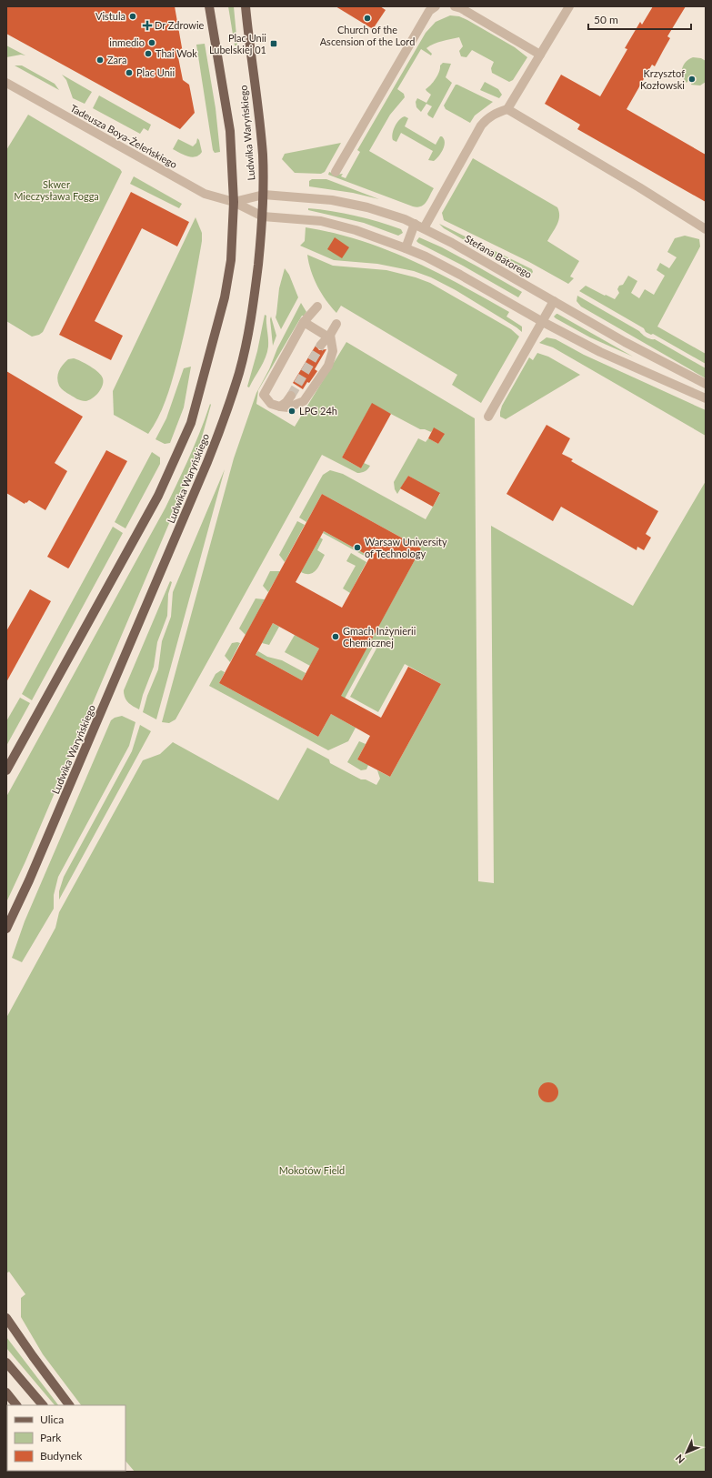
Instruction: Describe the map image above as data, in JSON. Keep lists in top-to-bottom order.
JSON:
{
  "streets": {
    "main road": ["Ludwika Waryńskiego"],
    "street": ["Tadeusza Boya-Żeleńskiego", "Stefana Batorego"]
  },
  "crossings": [
    ["Ludwika Waryńskiego", "Tadeusza Boya-Żeleńskiego"],
    ["Ludwika Waryńskiego", "Stefana Batorego"],
    ["Tadeusza Boya-Żeleńskiego", "Stefana Batorego"]
  ],
  "parks": ["Skwer Mieczysława Fogga", "Mokotów Field"],
  "places": {
    "other": [
      "Vistula",
      "Church of the Ascension of the Lord",
      "inmedio",
      "Thai Wok",
      "Zara",
      "Plac Unii",
      "Krzysztof Kozłowski",
      "LPG 24h",
      "Warsaw University of Technology",
      "Gmach Inżynierii Chemicznej"
    ],
    "health": ["Dr Zdrowie"],
    "transit": ["Plac Unii Lubelskiej 01"]
  },
  "legend": ["Ulica", "Park", "Budynek"],
  "scale_bar": "50 m",
  "north": "bottom left"
}
